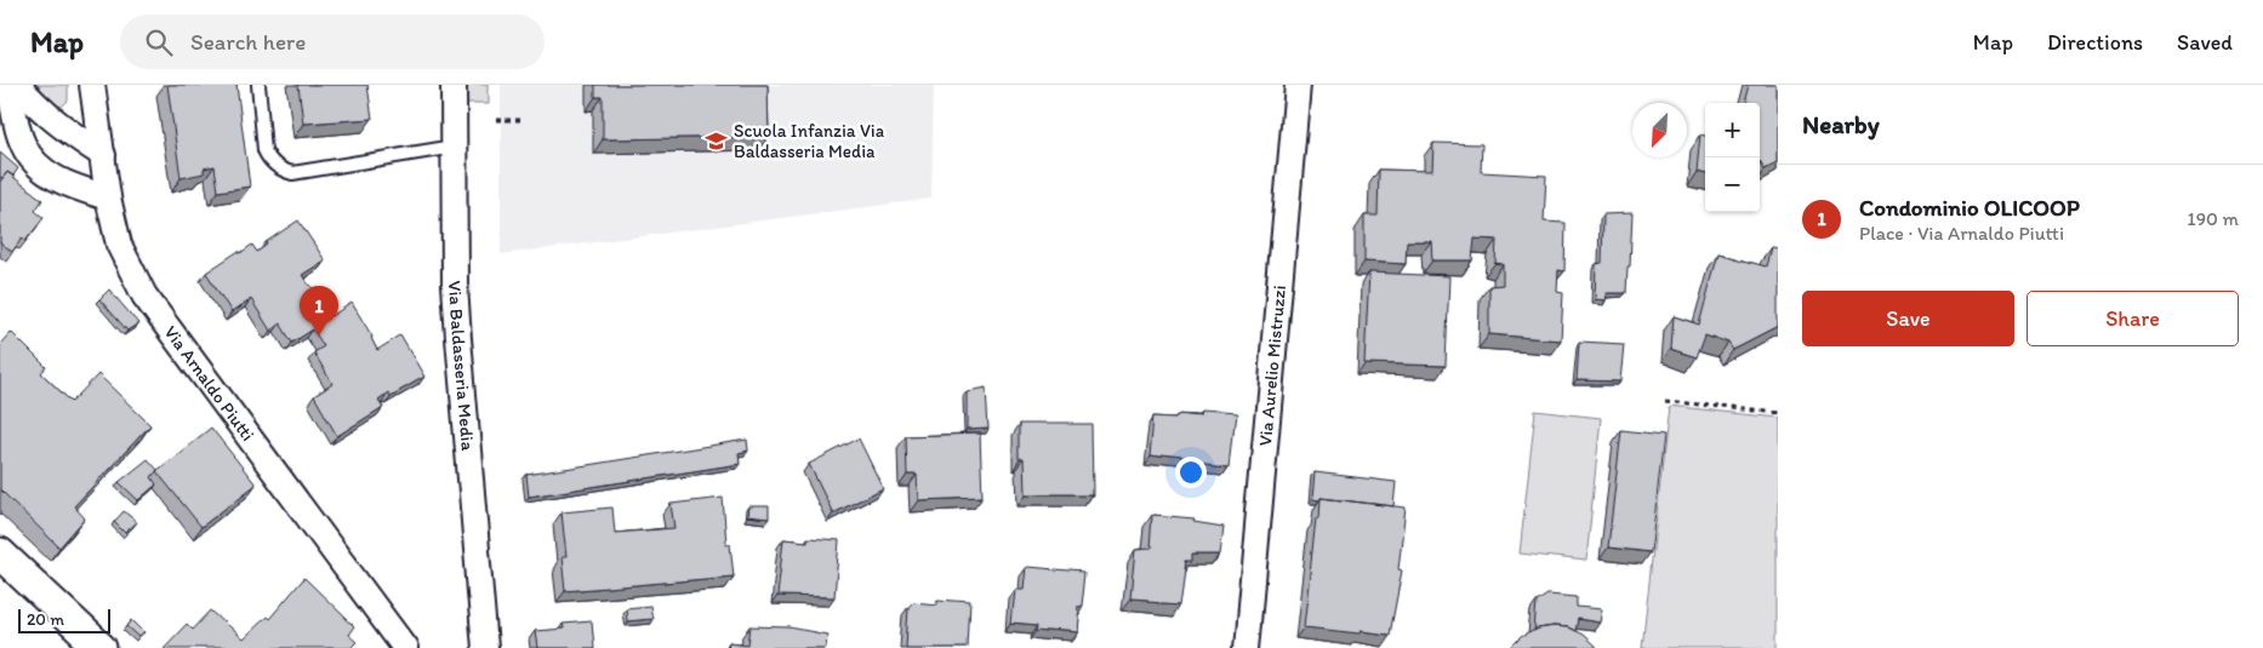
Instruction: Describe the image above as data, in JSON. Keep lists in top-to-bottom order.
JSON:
{
  "streets": {
    "street": ["Via Aurelio Mistruzzi", "Via Baldasseria Media", "Via Arnaldo Piutti"]
  },
  "places": {
    "school or university": ["Scuola Infanzia Via Baldasseria Media"]
  },
  "scale_bar": "20 m",
  "north": "bottom left",
  "page": {
    "header": "Map",
    "search": "Search here",
    "nav": ["Map", "Directions", "Saved"],
    "heading": "Nearby",
    "map_buttons": ["+", "−"],
    "list": [
      {
        "mark": "1",
        "name": "Condominio OLICOOP",
        "note": "Place · Via Arnaldo Piutti",
        "value": "190 m"
      }
    ],
    "buttons": ["Save", "Share"],
    "pins": "1",
    "scale": "20 m"
  }
}
